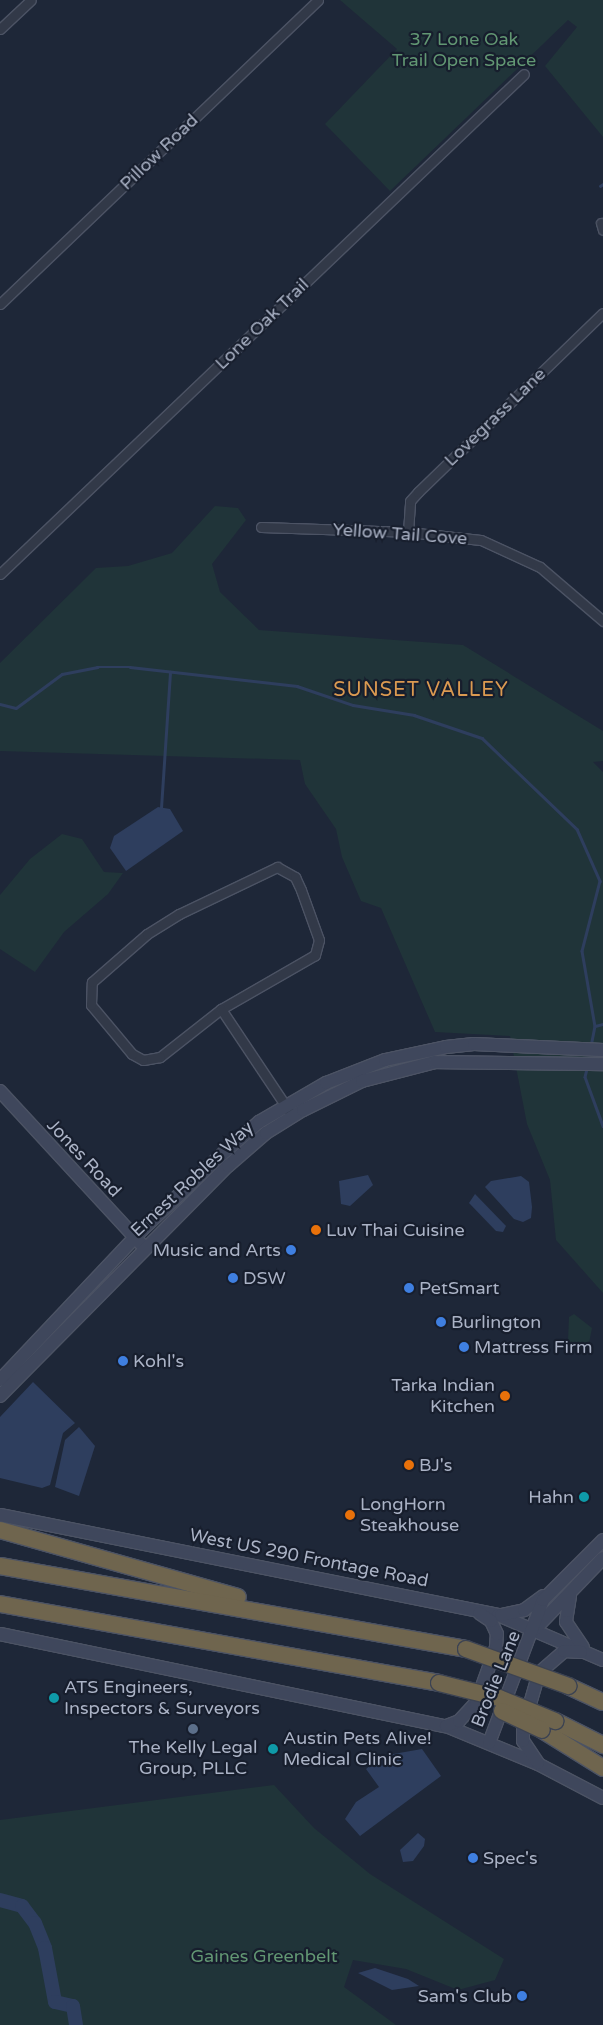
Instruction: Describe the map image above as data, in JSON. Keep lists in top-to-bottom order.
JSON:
{
  "streets": {
    "main road": [
      "Jones Road",
      "Ernest Robles Way",
      "West US 290 Frontage Road",
      "Brodie Lane"
    ],
    "street": [
      "Pillow Road",
      "Lone Oak Trail",
      "Lovegrass Lane",
      "Yellow Tail Cove"
    ]
  },
  "crossings": [
    ["Lovegrass Lane", "Yellow Tail Cove"],
    ["Jones Road", "Ernest Robles Way"],
    ["West US 290 Frontage Road", "Brodie Lane"]
  ],
  "districts": ["SUNSET VALLEY"],
  "parks": ["37 Lone Oak Trail Open Space", "Gaines Greenbelt"],
  "places": [
    "Luv Thai Cuisine",
    "Music and Arts",
    "DSW",
    "PetSmart",
    "Burlington",
    "Mattress Firm",
    "Kohl's",
    "Tarka Indian Kitchen",
    "BJ's",
    "Hahn",
    "LongHorn Steakhouse",
    "ATS Engineers, Inspectors & Surveyors",
    "The Kelly Legal Group, PLLC",
    "Austin Pets Alive! Medical Clinic",
    "Spec's",
    "Sam's Club"
  ]
}
